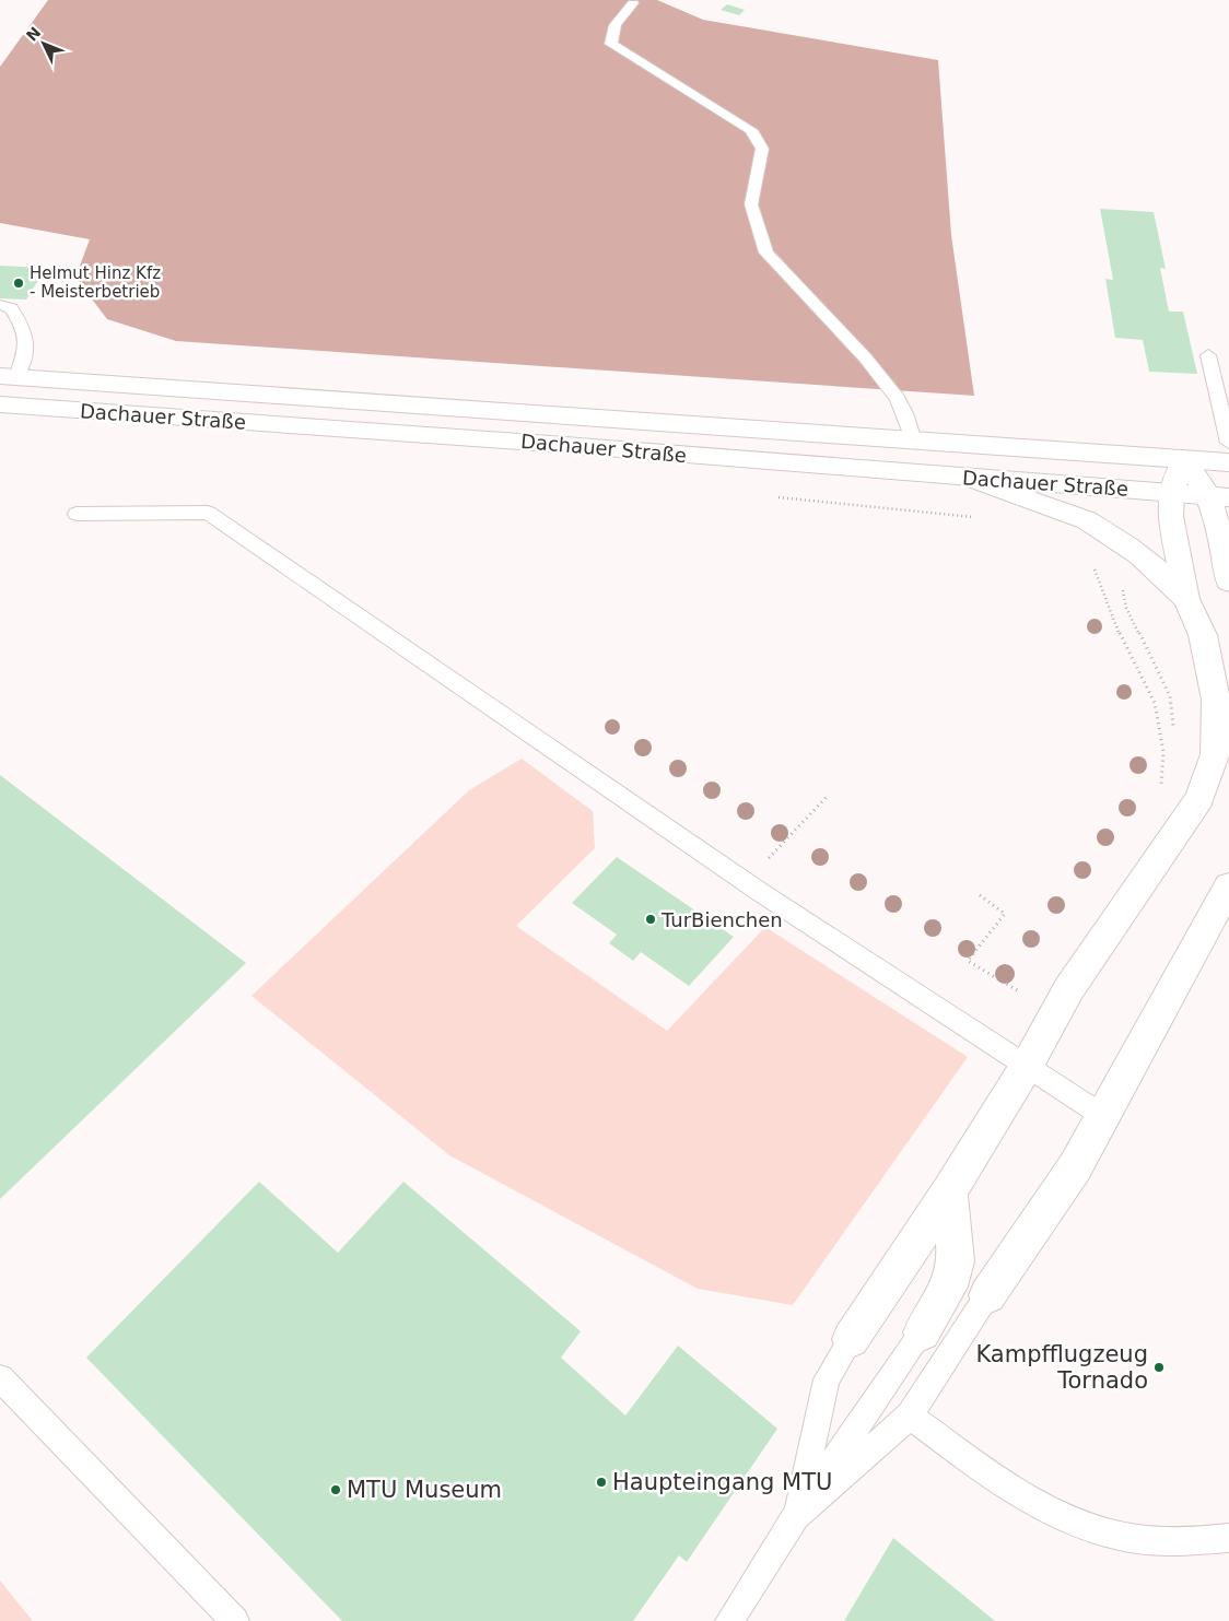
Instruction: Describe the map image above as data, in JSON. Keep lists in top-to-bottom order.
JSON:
{
  "streets": {
    "main road": ["Dachauer Straße"]
  },
  "places": [
    "Helmut Hinz Kfz - Meisterbetrieb",
    "TurBienchen",
    "Kampfflugzeug Tornado",
    "Haupteingang MTU",
    "MTU Museum"
  ],
  "north": "top left"
}
